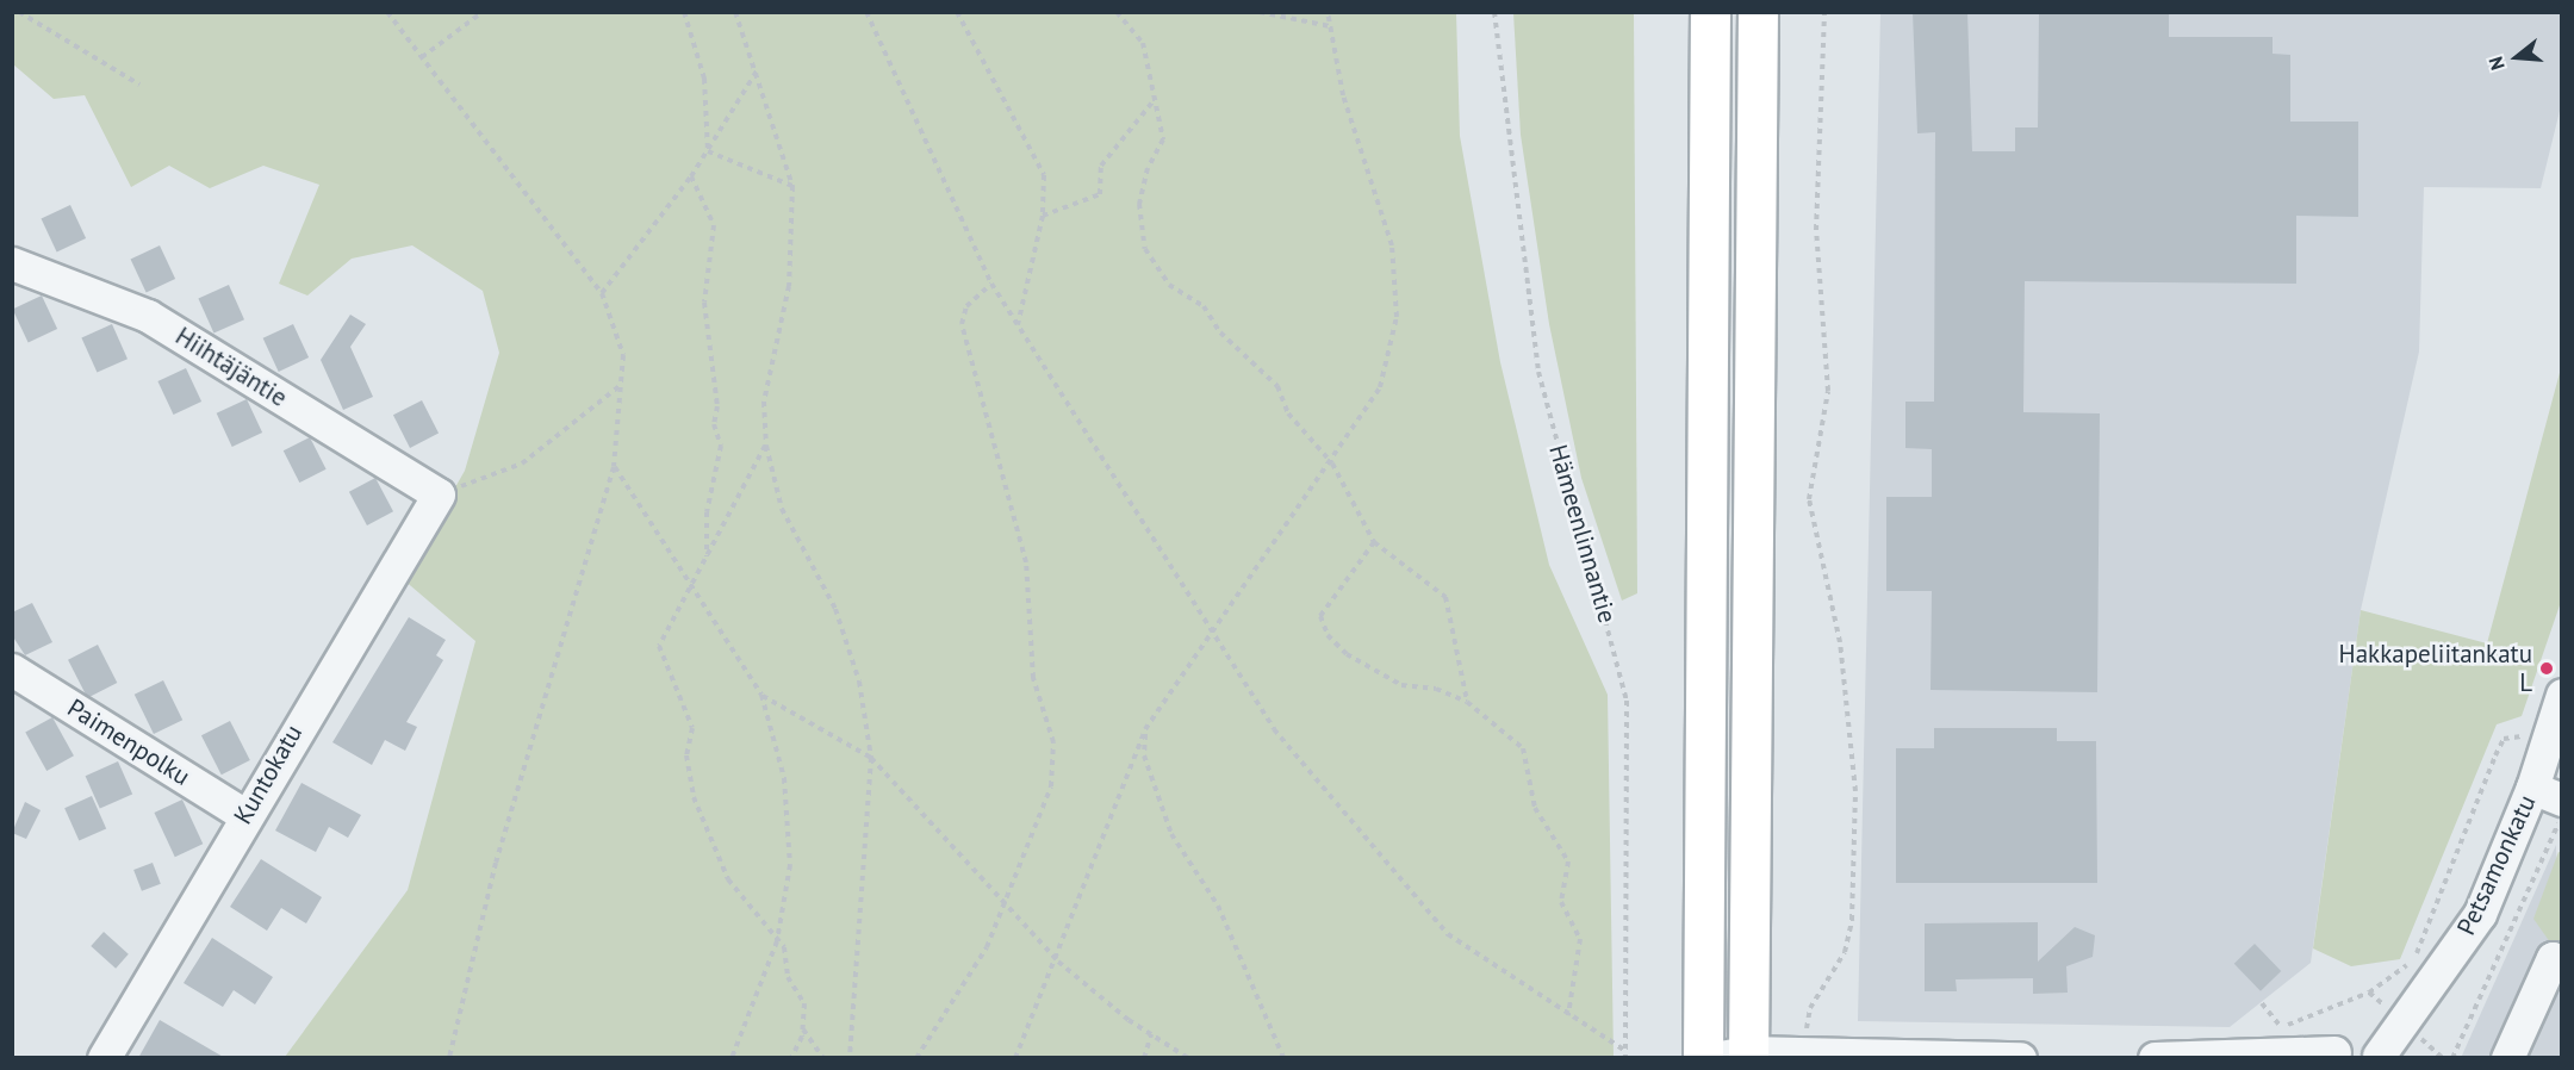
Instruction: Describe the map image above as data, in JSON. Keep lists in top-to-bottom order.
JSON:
{
  "streets": {
    "street": [
      "Hiihtäjäntie",
      "Paimenpolku",
      "Kuntokatu",
      "Petsamonkatu"
    ],
    "path": ["Hämeenlinnantie"]
  },
  "crossings": [
    ["Hiihtäjäntie", "Kuntokatu"],
    ["Paimenpolku", "Kuntokatu"]
  ],
  "places": ["Hakkapeliitankatu L"],
  "north": "left"
}
